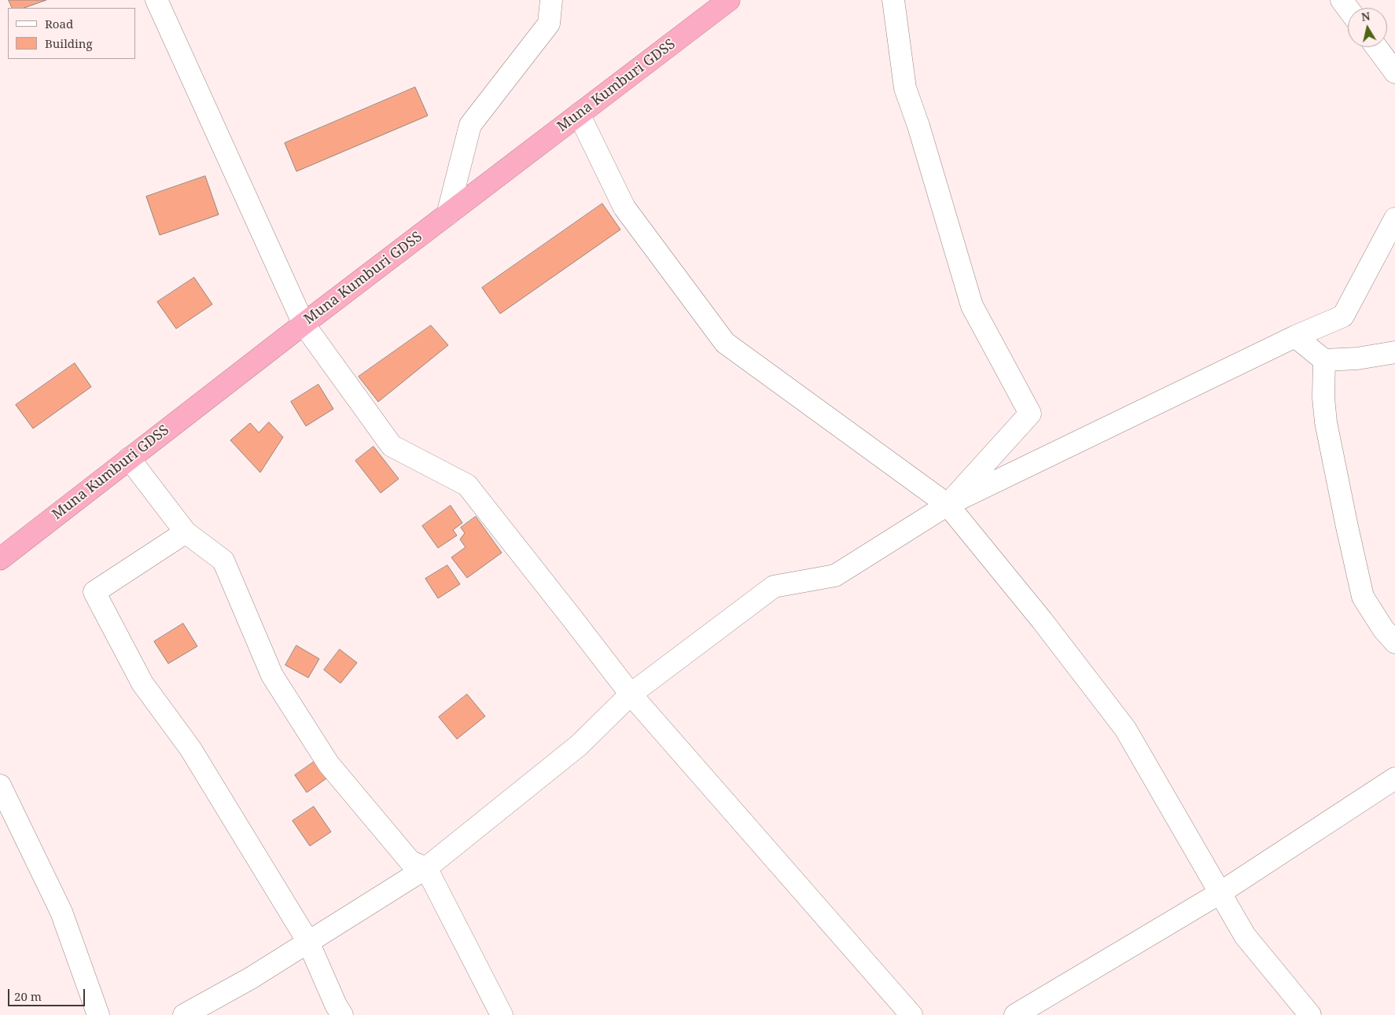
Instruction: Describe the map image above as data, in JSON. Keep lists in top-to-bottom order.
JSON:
{
  "streets": {
    "highway": ["Muna Kumburi GDSS"]
  },
  "legend": ["Road", "Building"],
  "scale_bar": "20 m",
  "north": "top"
}
